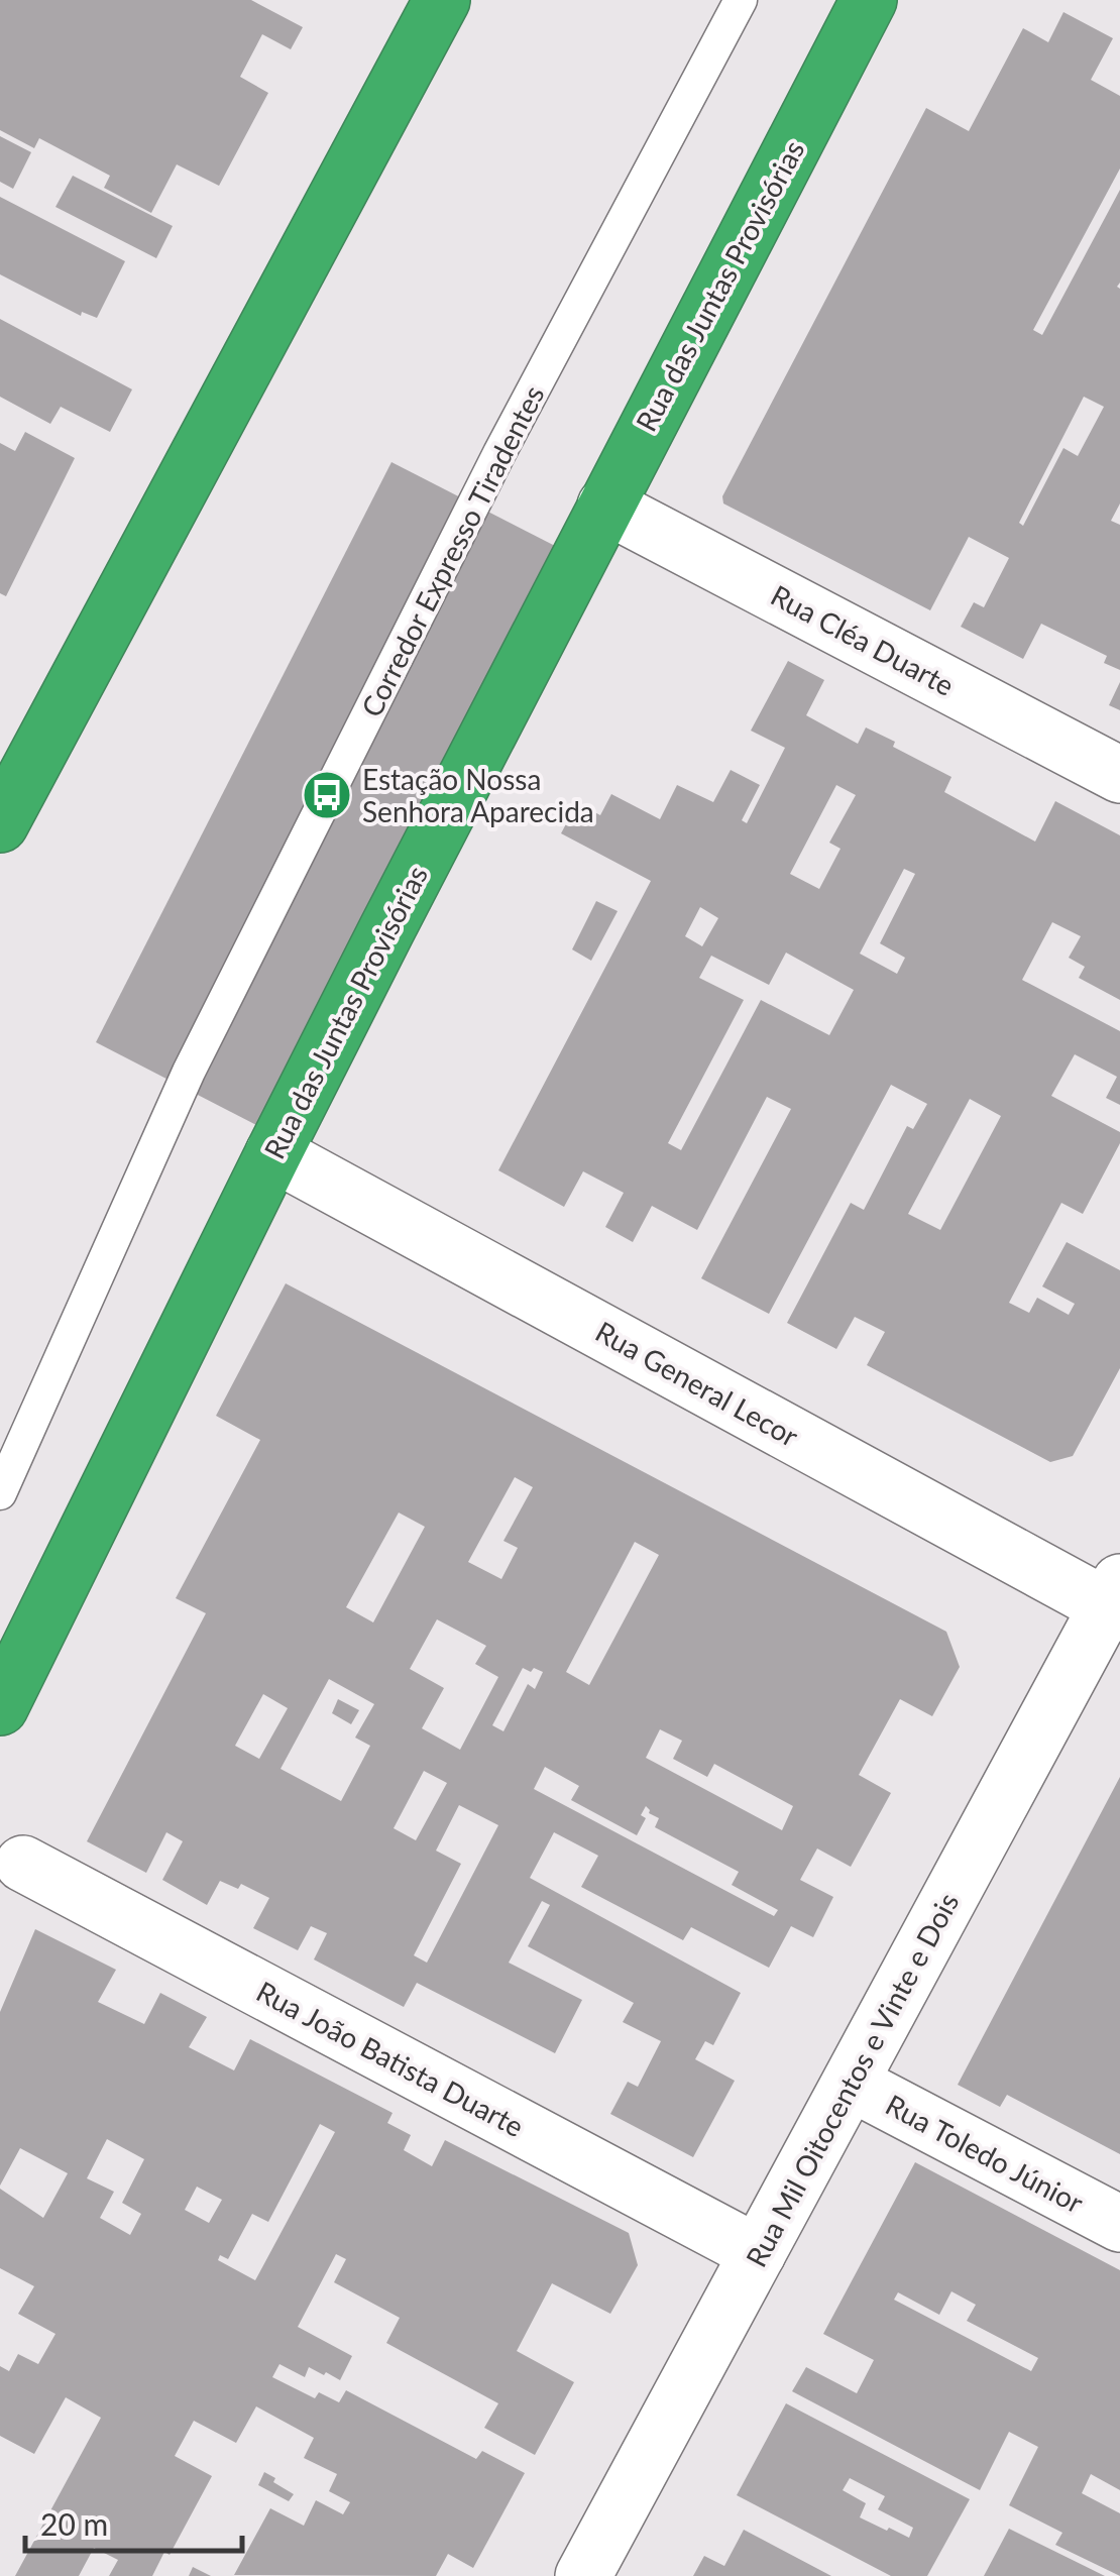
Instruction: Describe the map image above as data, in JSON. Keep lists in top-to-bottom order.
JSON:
{
  "streets": {
    "highway": ["Rua das Juntas Provisórias"],
    "street": [
      "Rua Cléa Duarte",
      "Rua General Lecor",
      "Rua João Batista Duarte",
      "Rua Mil Oitocentos e Vinte e Dois",
      "Rua Toledo Júnior"
    ],
    "lane": ["Corredor Expresso Tiradentes"]
  },
  "crossings": [
    ["Rua das Juntas Provisórias", "Rua Cléa Duarte"],
    ["Rua das Juntas Provisórias", "Rua General Lecor"],
    ["Rua General Lecor", "Rua Mil Oitocentos e Vinte e Dois"],
    ["Rua João Batista Duarte", "Rua Mil Oitocentos e Vinte e Dois"],
    ["Rua Mil Oitocentos e Vinte e Dois", "Rua Toledo Júnior"]
  ],
  "places": {
    "bus stop": ["Estação Nossa Senhora Aparecida"]
  },
  "scale_bar": "20 m"
}
